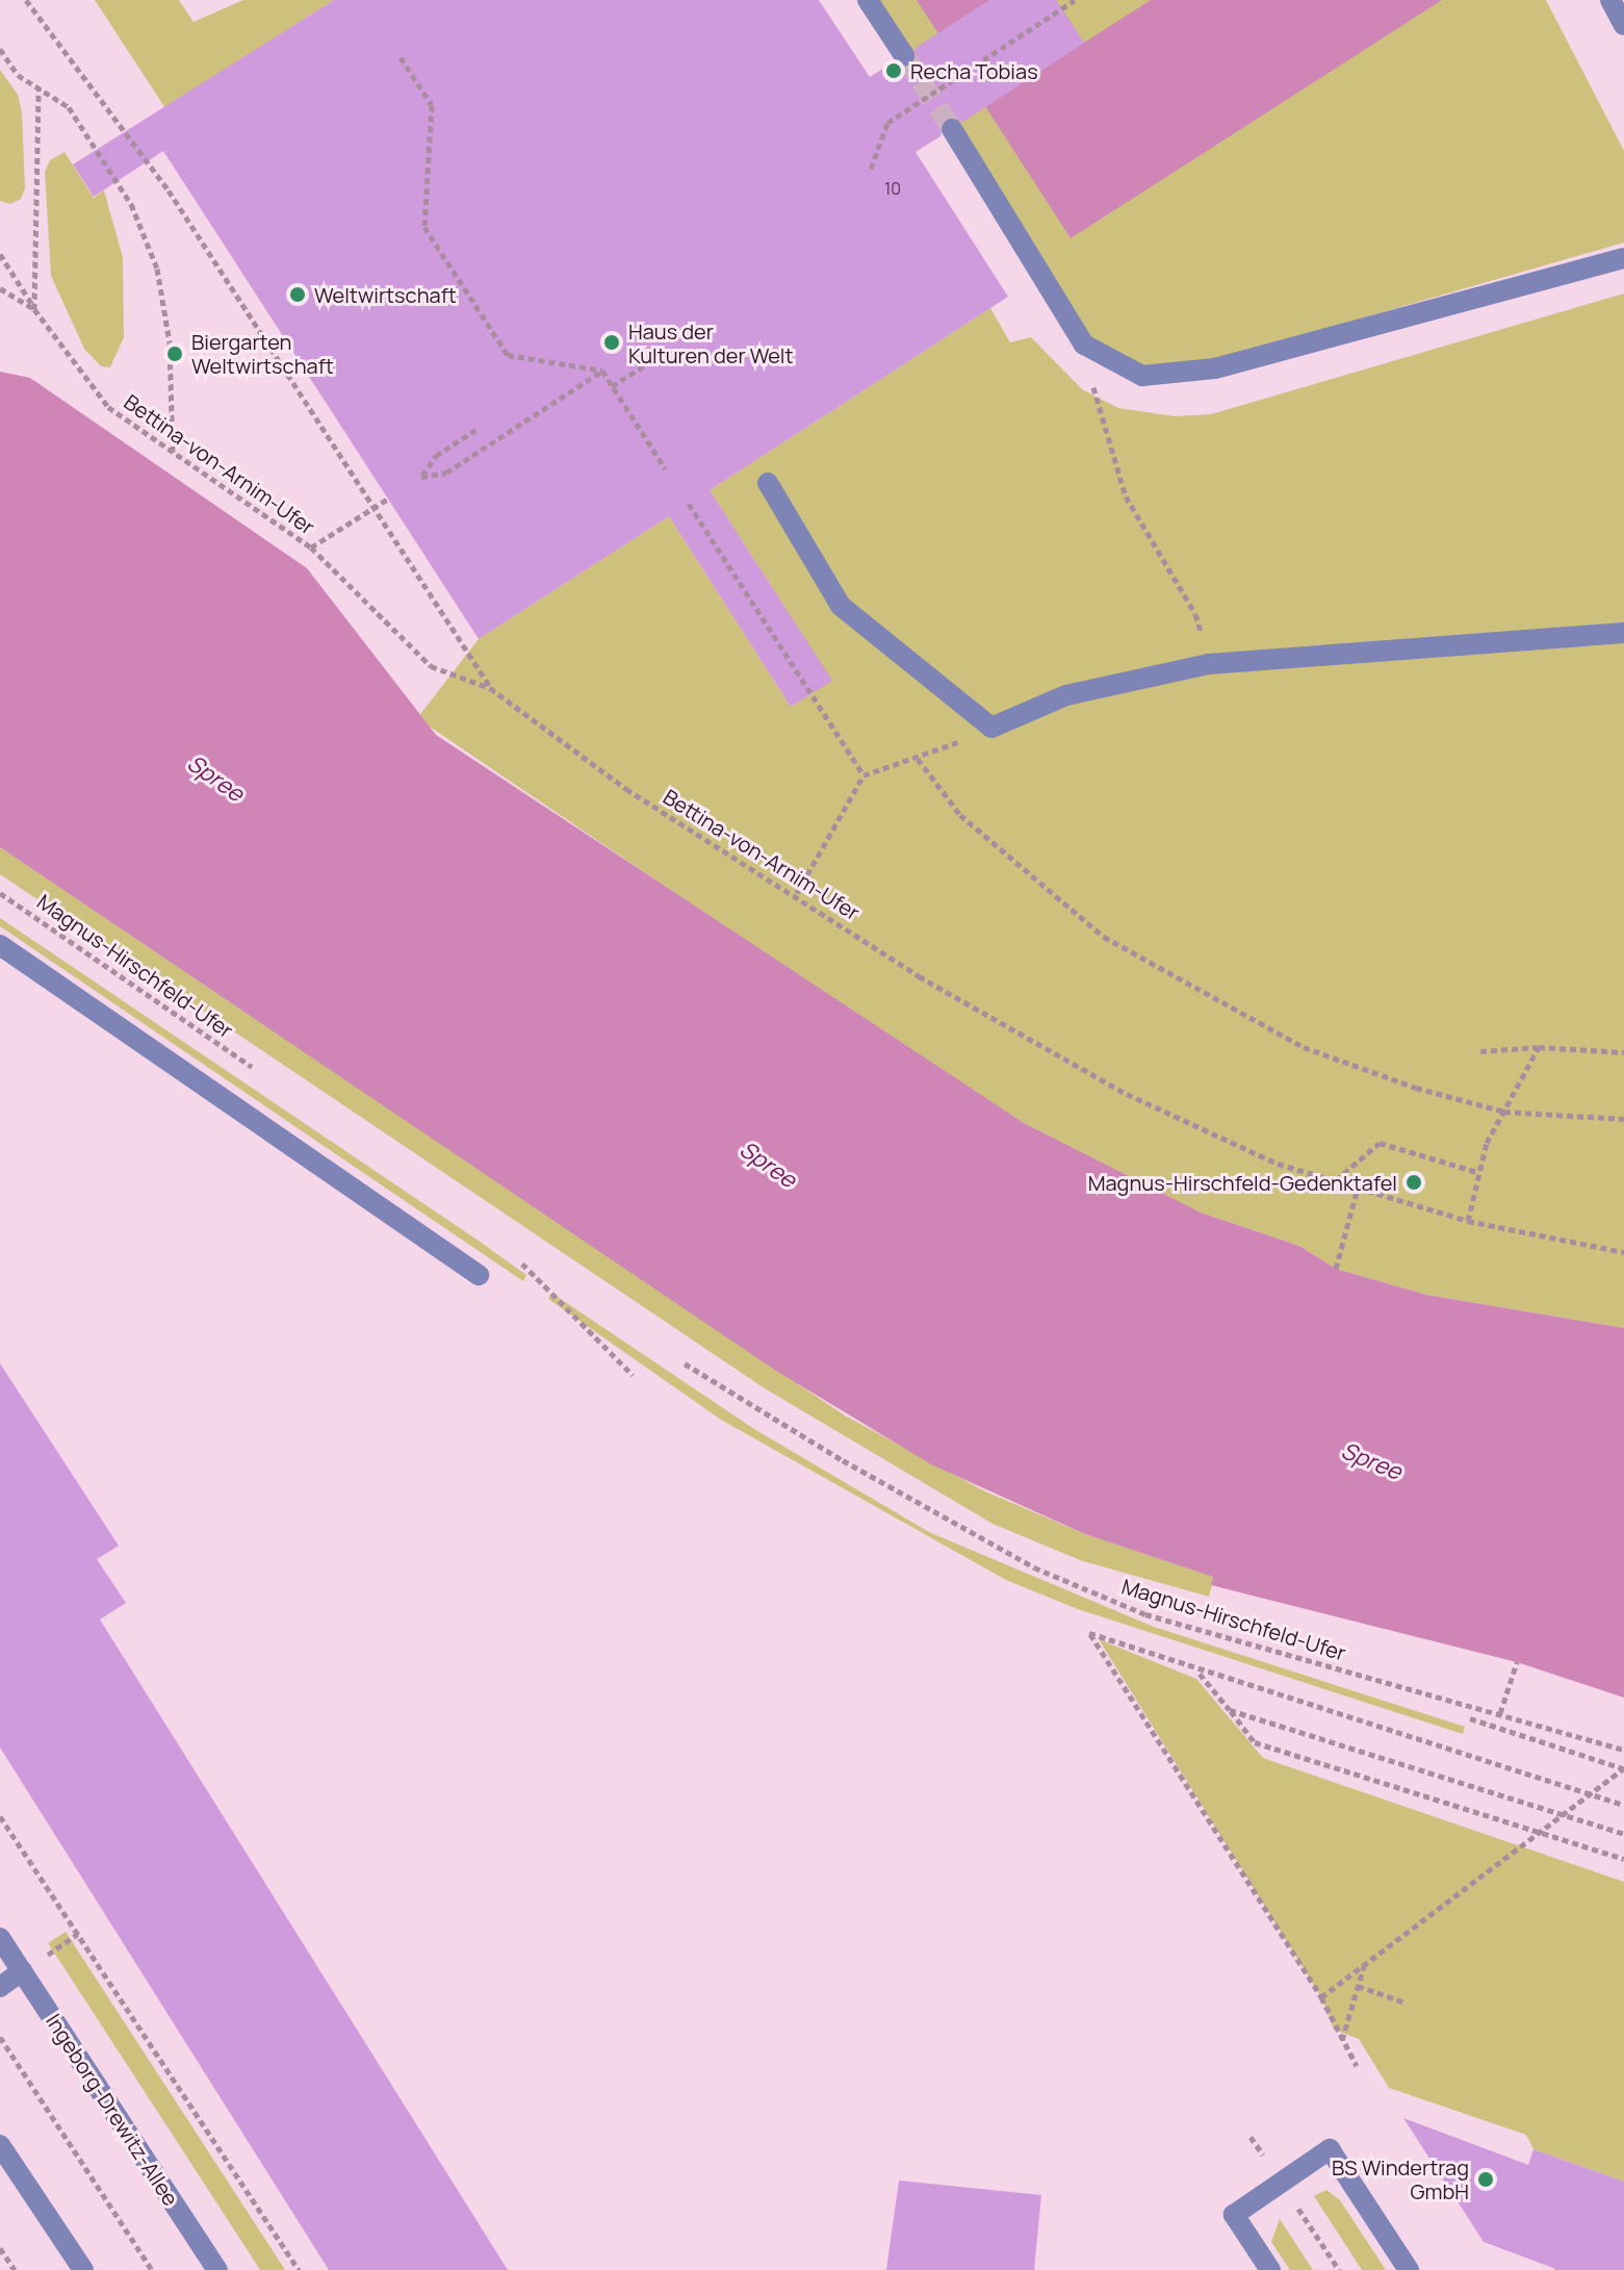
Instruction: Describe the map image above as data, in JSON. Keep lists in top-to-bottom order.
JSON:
{
  "streets": {
    "street": ["Ingeborg-Drewitz-Allee"],
    "path": ["Bettina-von-Arnim-Ufer", "Magnus-Hirschfeld-Ufer"]
  },
  "water": ["Spree"],
  "places": [
    "Recha Tobias",
    "Weltwirtschaft",
    "Haus der Kulturen der Welt",
    "Biergarten Weltwirtschaft",
    "Magnus-Hirschfeld-Gedenktafel",
    "BS Windertrag GmbH"
  ],
  "house_numbers": ["10"]
}
